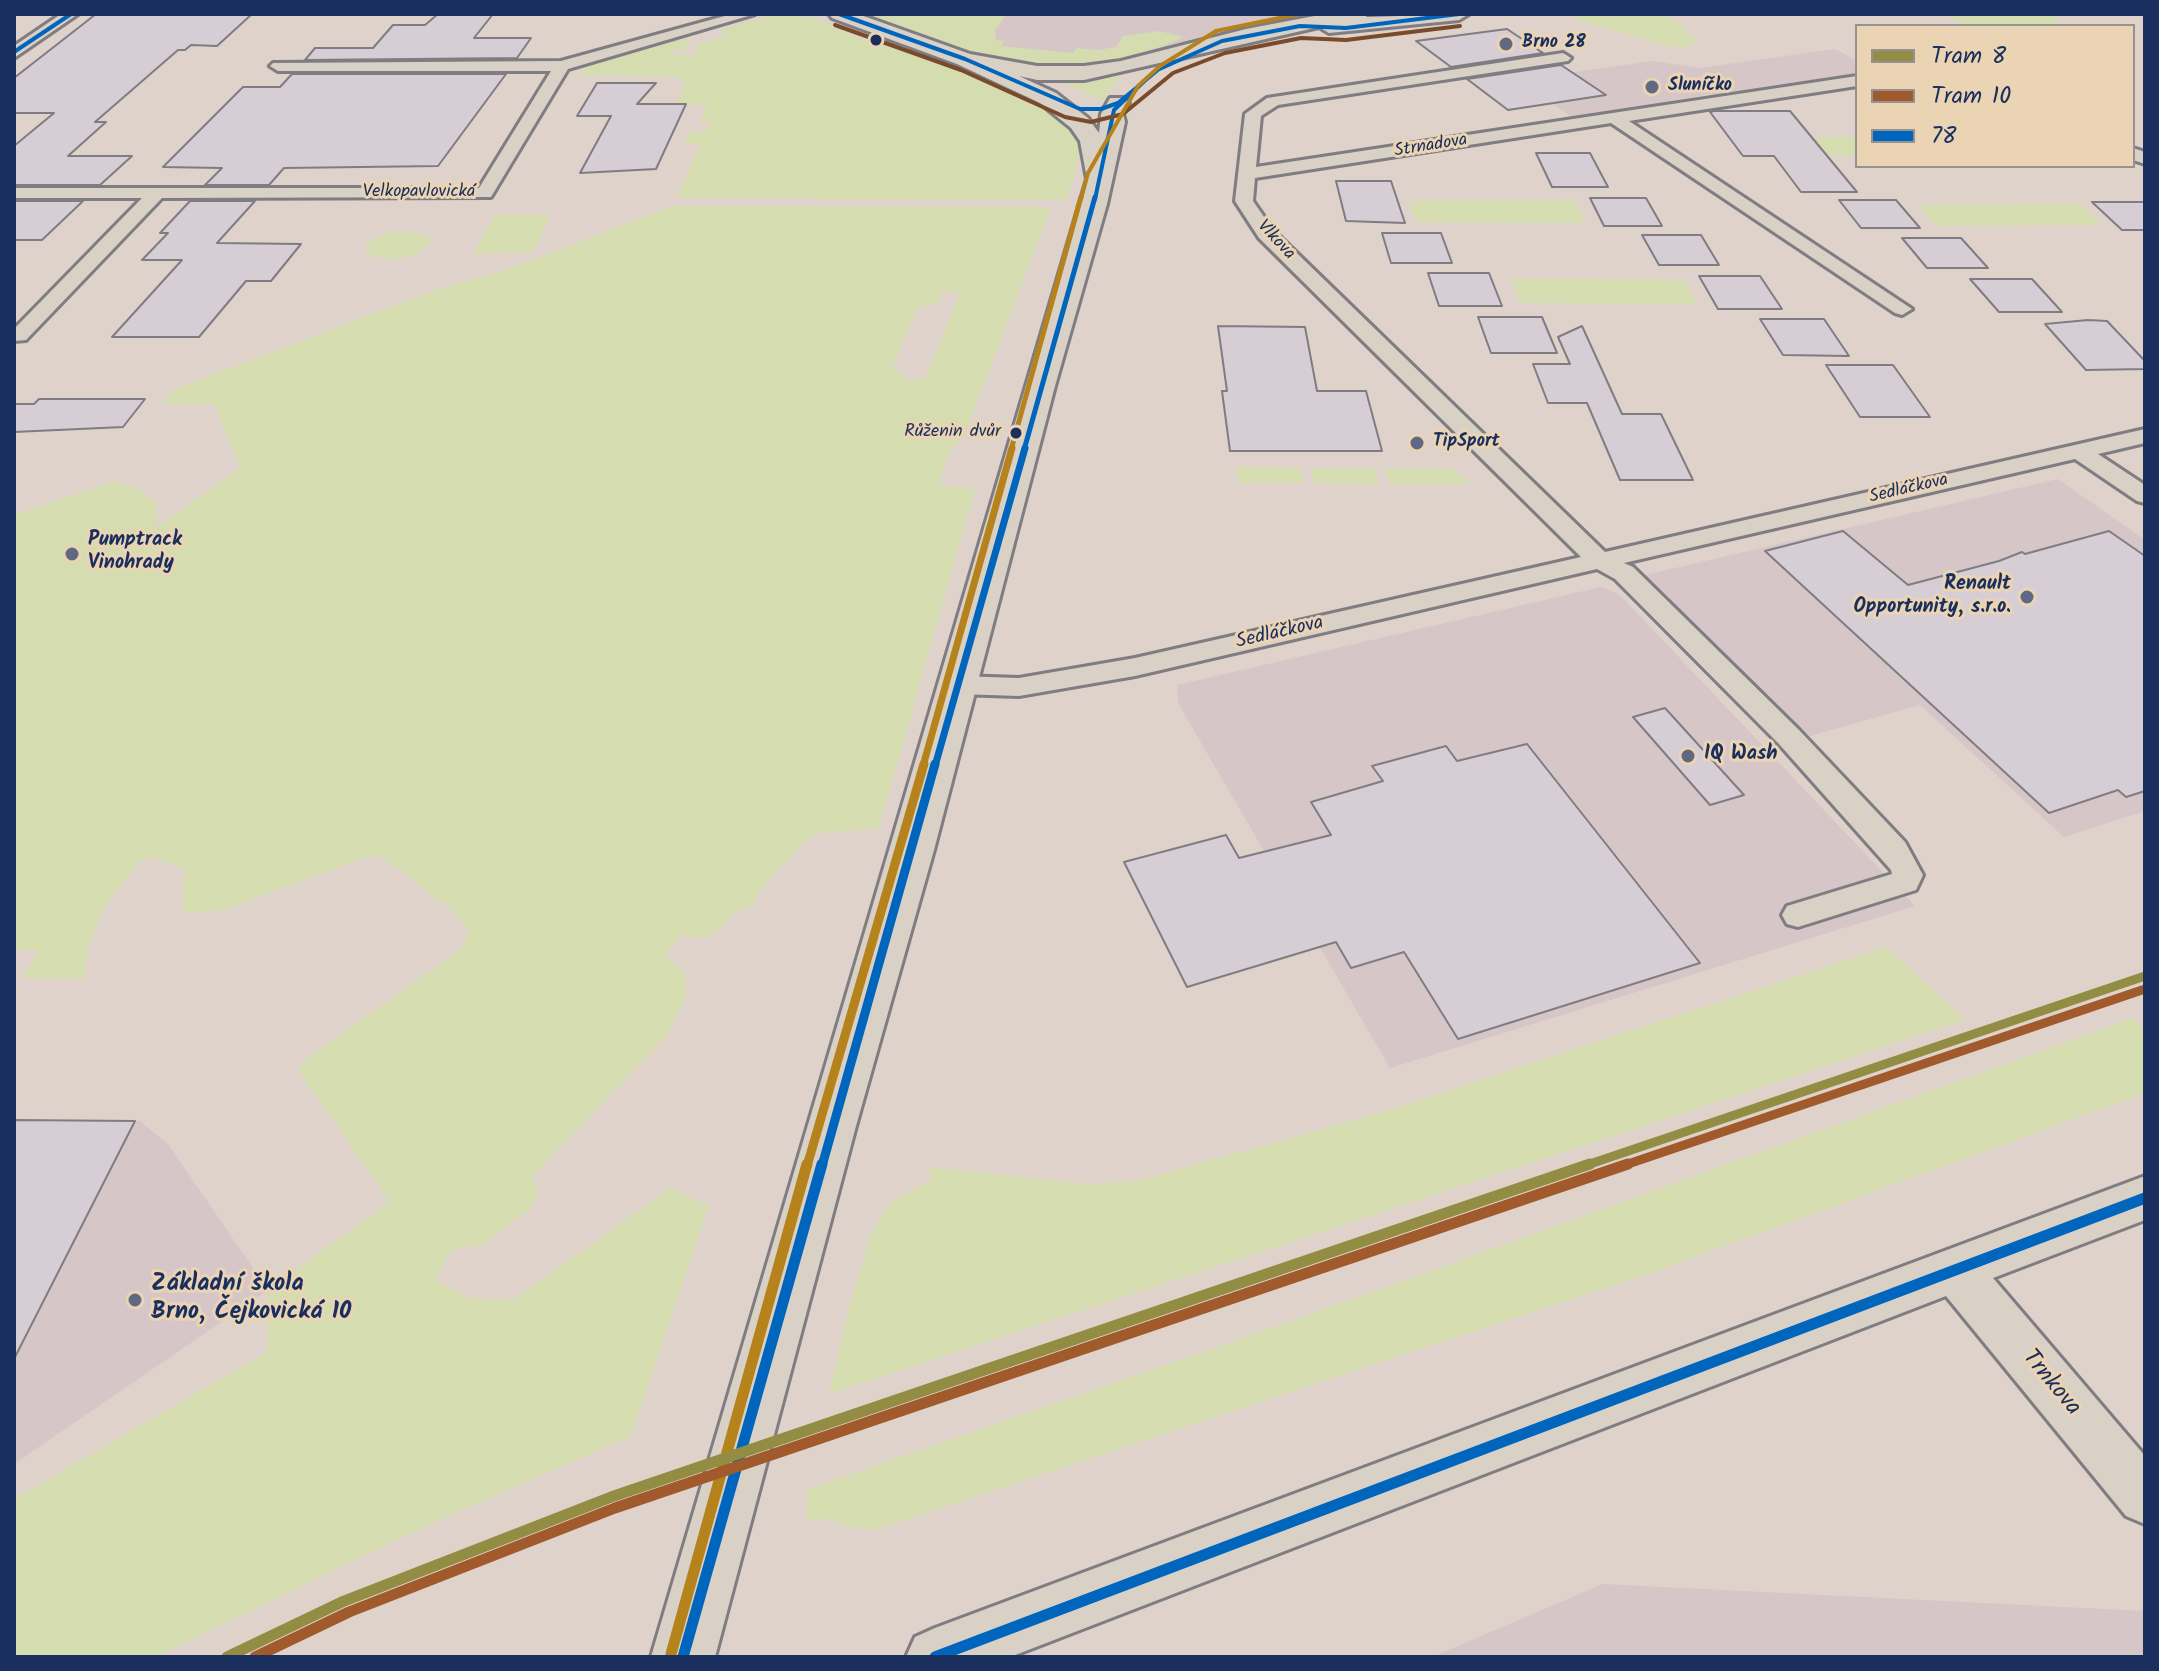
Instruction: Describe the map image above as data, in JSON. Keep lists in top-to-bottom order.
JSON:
{
  "streets": {
    "street": [
      "Strnadova",
      "Velkopavlovická",
      "Vlkova",
      "Sedláčkova",
      "Trnkova"
    ]
  },
  "crossings": [
    ["Strnadova", "Vlkova"],
    ["Vlkova", "Sedláčkova"]
  ],
  "places": [
    "Brno 28",
    "Sluníčko",
    "Růženin dvůr",
    "TipSport",
    "Pumptrack Vinohrady",
    "Renault Opportunity, s.r.o.",
    "IQ Wash",
    "Základní škola Brno, Čejkovická 10"
  ],
  "lines": ["transit line 78", "tram line 8", "tram line 10"],
  "legend": ["Tram 8", "Tram 10", "78"]
}
